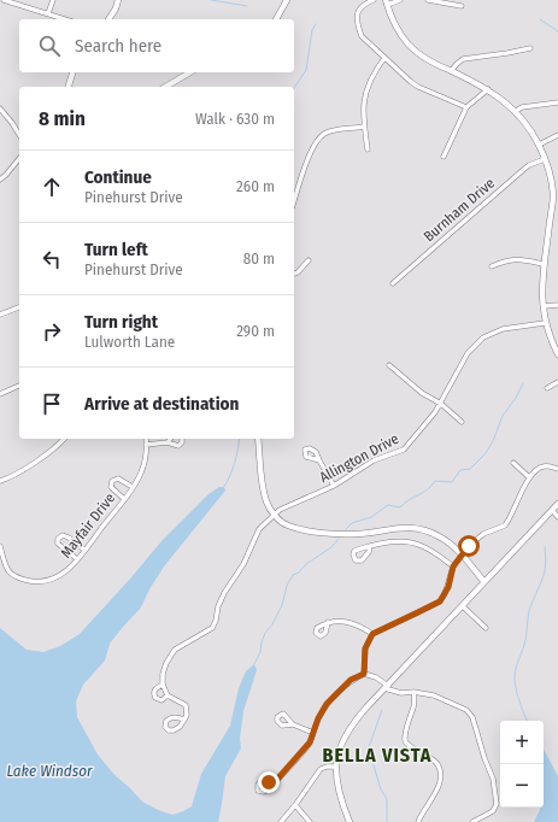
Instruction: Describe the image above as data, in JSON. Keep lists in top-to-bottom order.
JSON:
{
  "streets": {
    "street": ["Burnham Drive", "Allington Drive", "Mayfair Drive"]
  },
  "districts": ["BELLA VISTA"],
  "water": ["Lake Windsor"],
  "page": {
    "search": "Search here",
    "heading": ["8 min", "Walk · 630 m"],
    "list": [
      ["Continue", "Pinehurst Drive", "260 m"],
      ["Turn left", "Pinehurst Drive", "80 m"],
      ["Turn right", "Lulworth Lane", "290 m"],
      "Arrive at destination"
    ],
    "map_buttons": ["+", "−"]
  }
}
